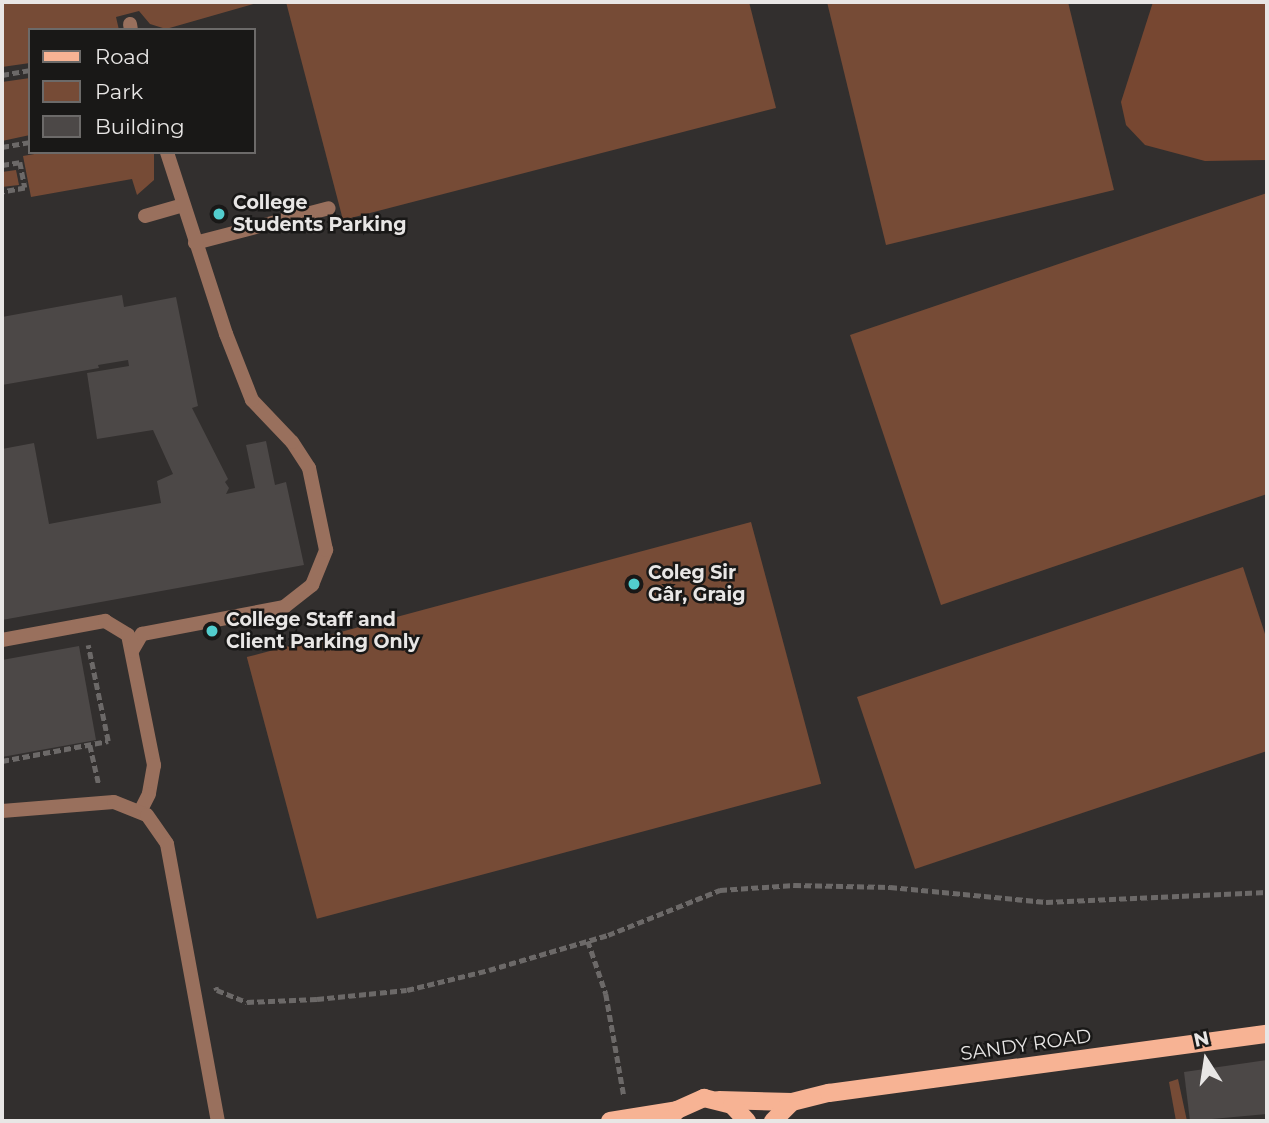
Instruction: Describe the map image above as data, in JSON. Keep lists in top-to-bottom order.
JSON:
{
  "streets": {
    "main road": ["SANDY ROAD"]
  },
  "places": ["College Students Parking", "Coleg Sir Gâr, Graig", "College Staff and Client Parking Only"],
  "legend": ["Road", "Park", "Building"],
  "north": "top"
}
